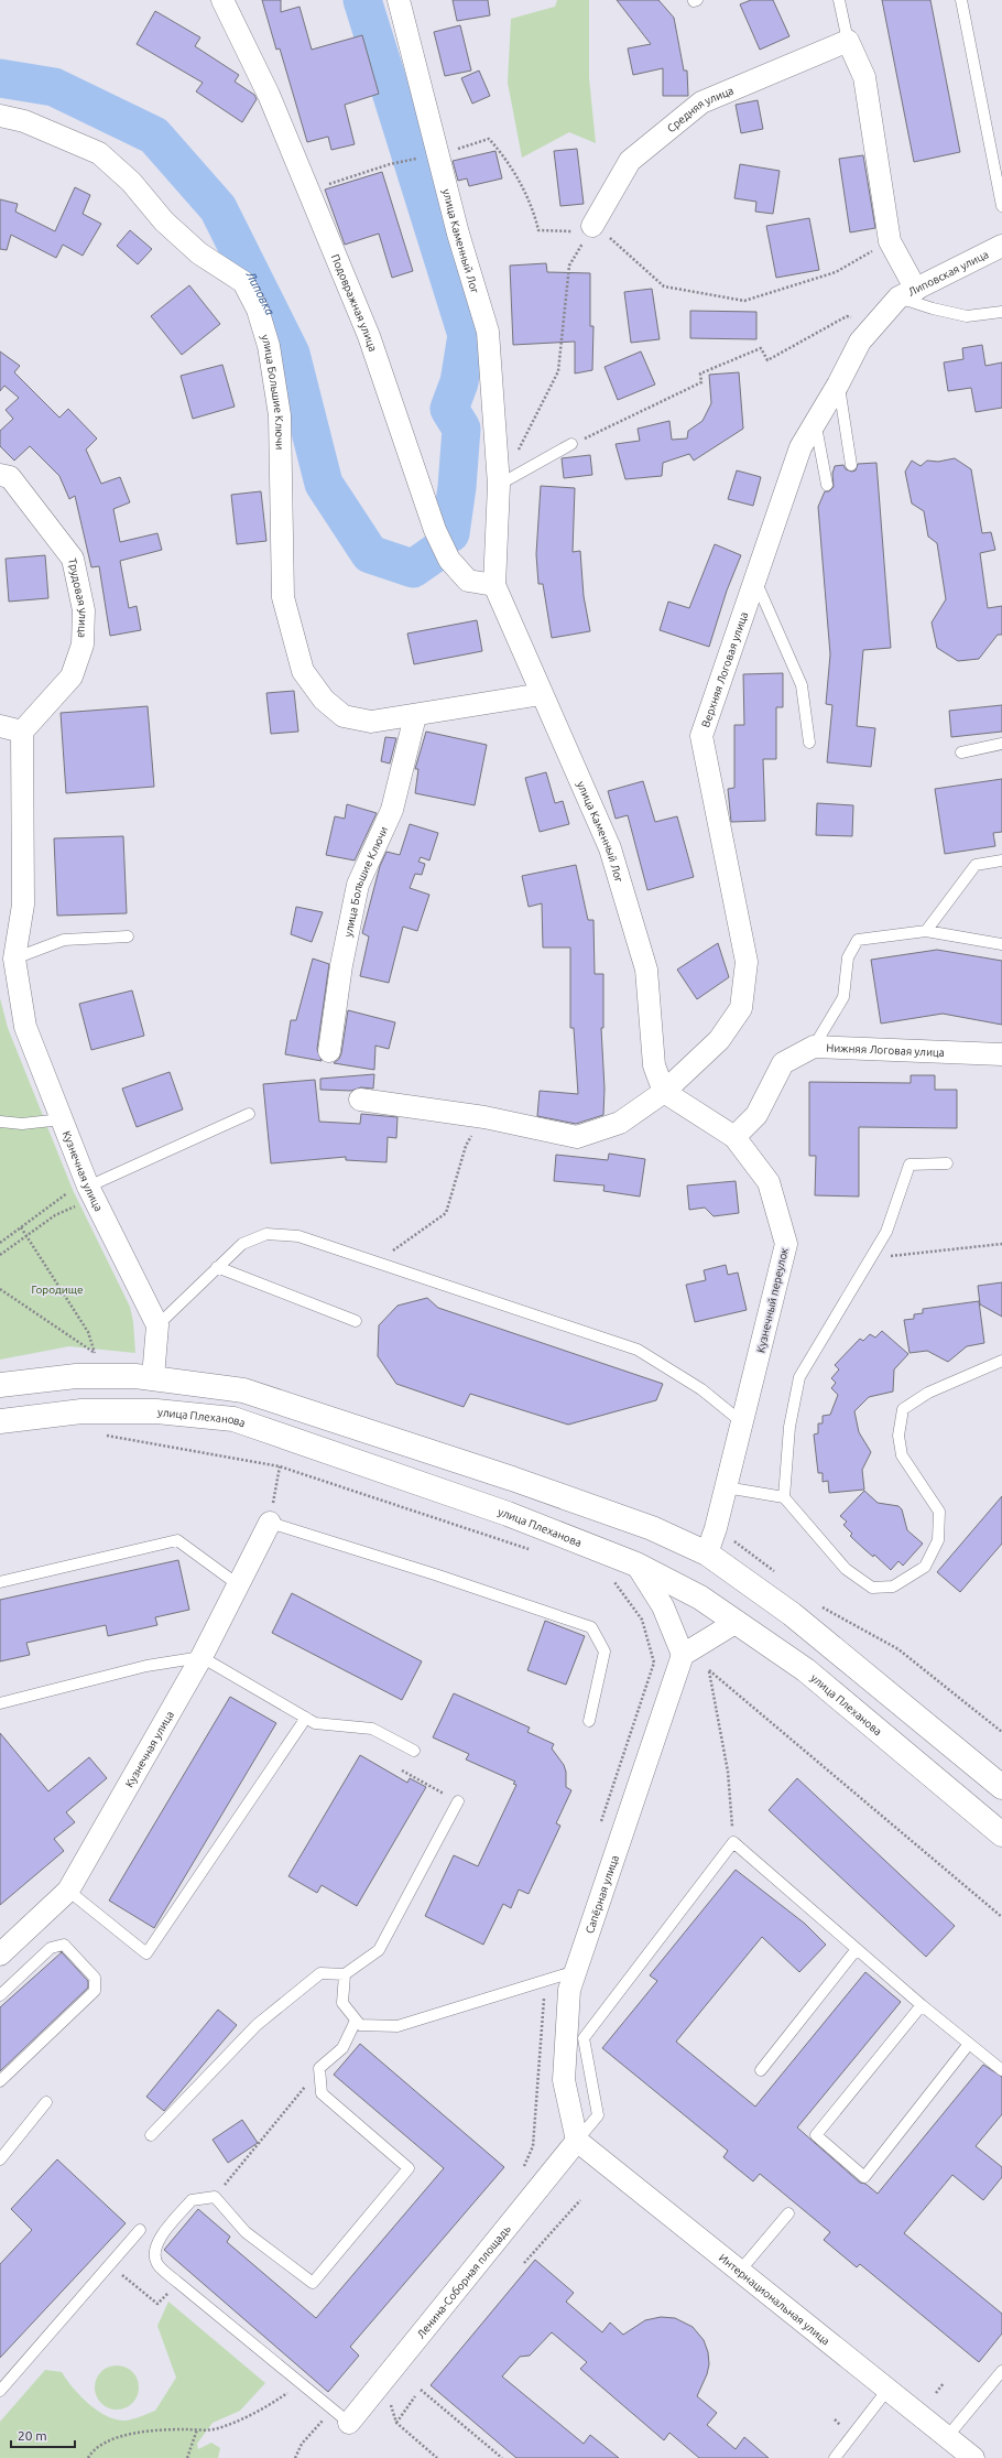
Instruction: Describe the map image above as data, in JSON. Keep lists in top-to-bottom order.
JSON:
{
  "streets": {
    "main road": ["улица Плеханова"],
    "street": [
      "Средняя улица",
      "улица Каменный Лог",
      "Липовская улица",
      "Подовражная улица",
      "улица Большие Ключи",
      "Трудовая улица",
      "Верхняя Логовая улица",
      "Нижняя Логовая улица",
      "Кузнечная улица",
      "Кузнечный переулок",
      "Сапёрная улица",
      "Ленина-Соборная площадь",
      "Интернациональная улица"
    ]
  },
  "crossings": [
    ["улица Каменный Лог", "Подовражная улица"],
    ["улица Каменный Лог", "улица Большие Ключи"],
    ["улица Каменный Лог", "Верхняя Логовая улица"],
    ["улица Каменный Лог", "Кузнечный переулок"],
    ["Липовская улица", "Верхняя Логовая улица"],
    ["Верхняя Логовая улица", "Кузнечный переулок"],
    ["Нижняя Логовая улица", "Кузнечный переулок"],
    ["Сапёрная улица", "Ленина-Соборная площадь"],
    ["Сапёрная улица", "Интернациональная улица"],
    ["Ленина-Соборная площадь", "Интернациональная улица"]
  ],
  "water": ["Липовка"],
  "parks": ["Городище"],
  "scale_bar": "20 m"
}
